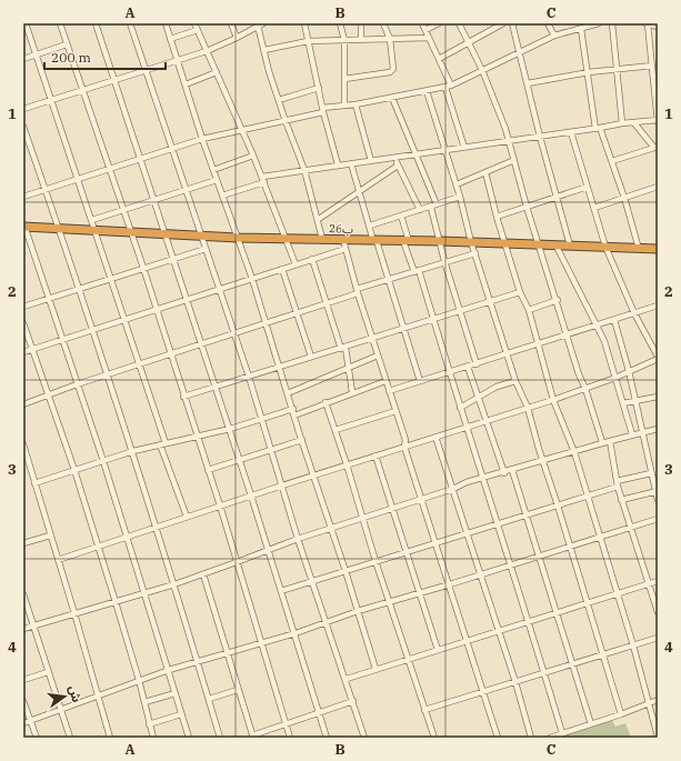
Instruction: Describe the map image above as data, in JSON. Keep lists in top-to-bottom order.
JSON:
{
  "streets": {
    "highway": ["26ب"]
  },
  "scale_bar": "200 m",
  "north": "right",
  "grid": {
    "columns": ["A", "B", "C"],
    "rows": [
      "1",
      "2",
      "3",
      "4"
    ]
  }
}
